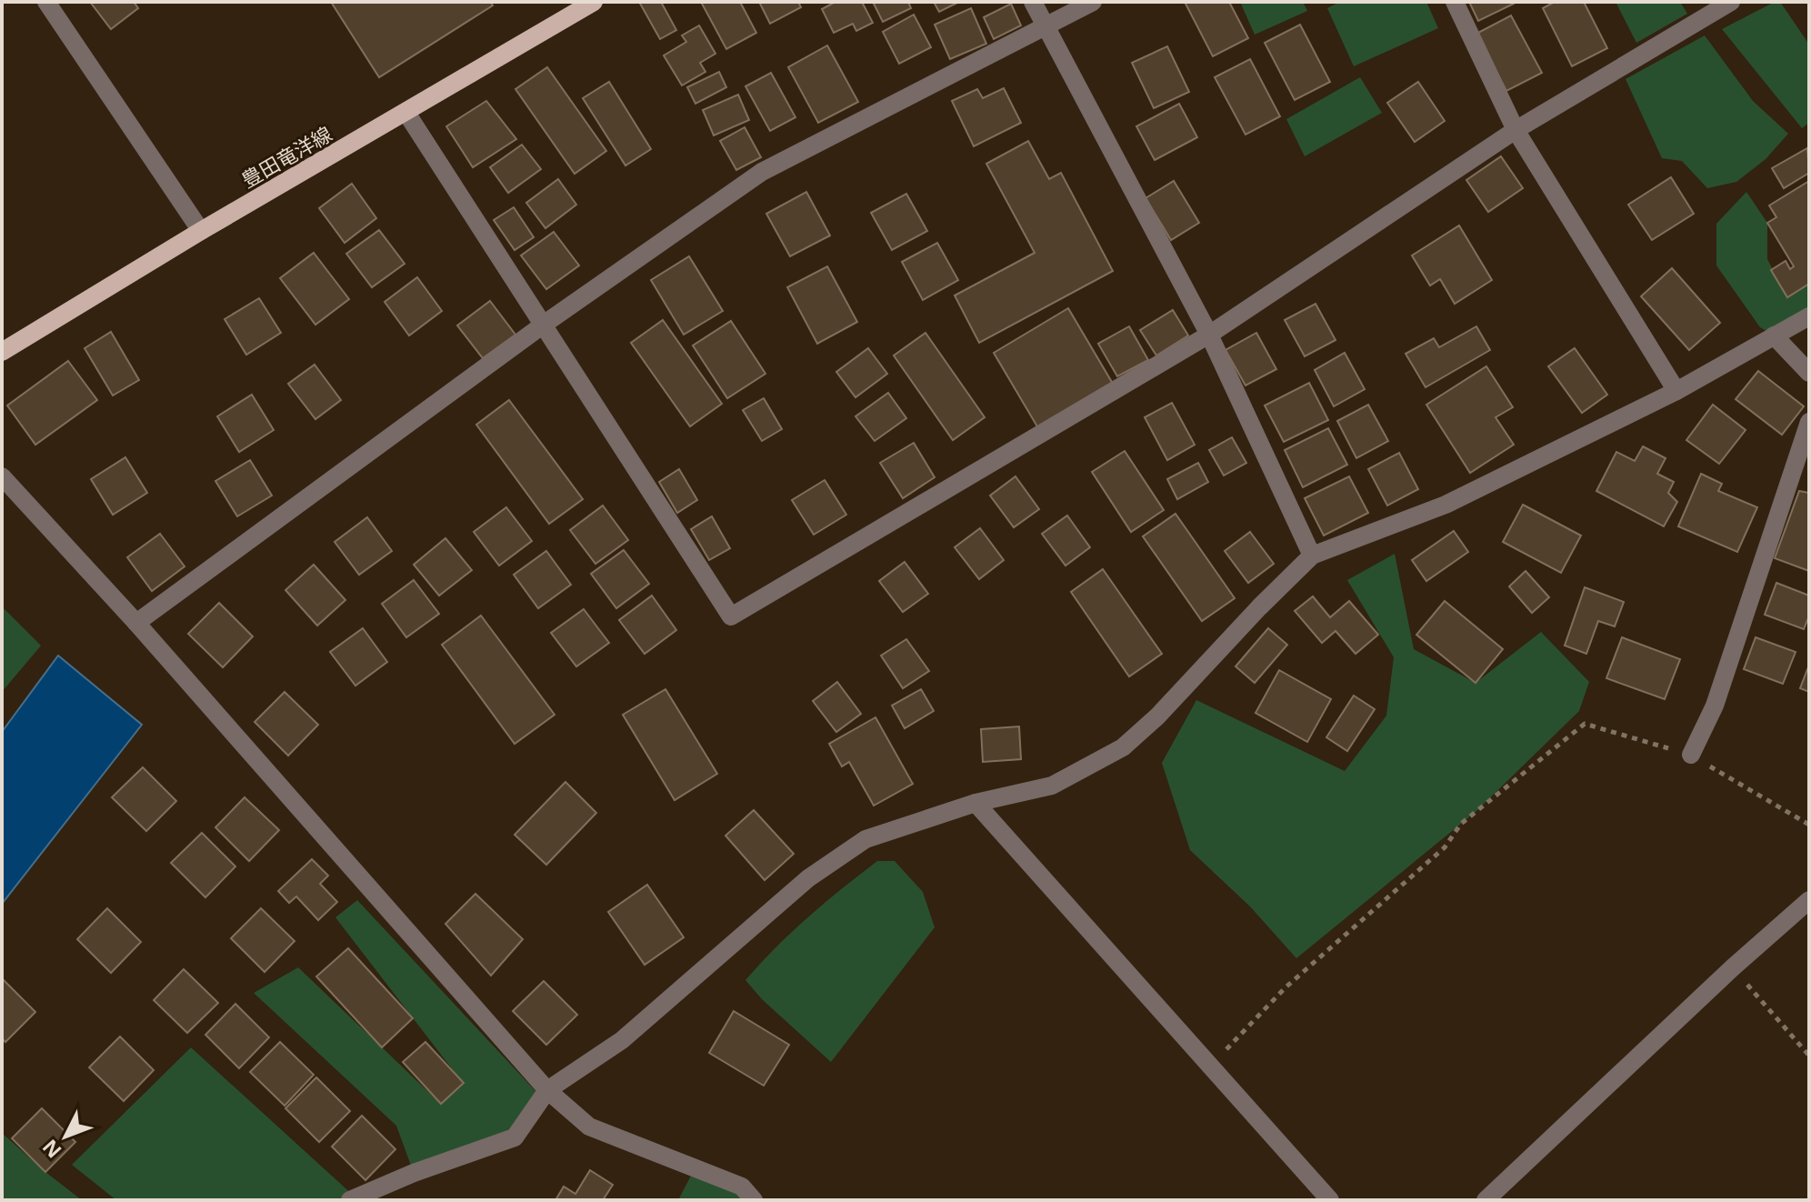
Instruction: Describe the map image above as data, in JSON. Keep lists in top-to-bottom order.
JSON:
{
  "streets": {
    "main road": ["豊田竜洋線"]
  },
  "north": "bottom left"
}
